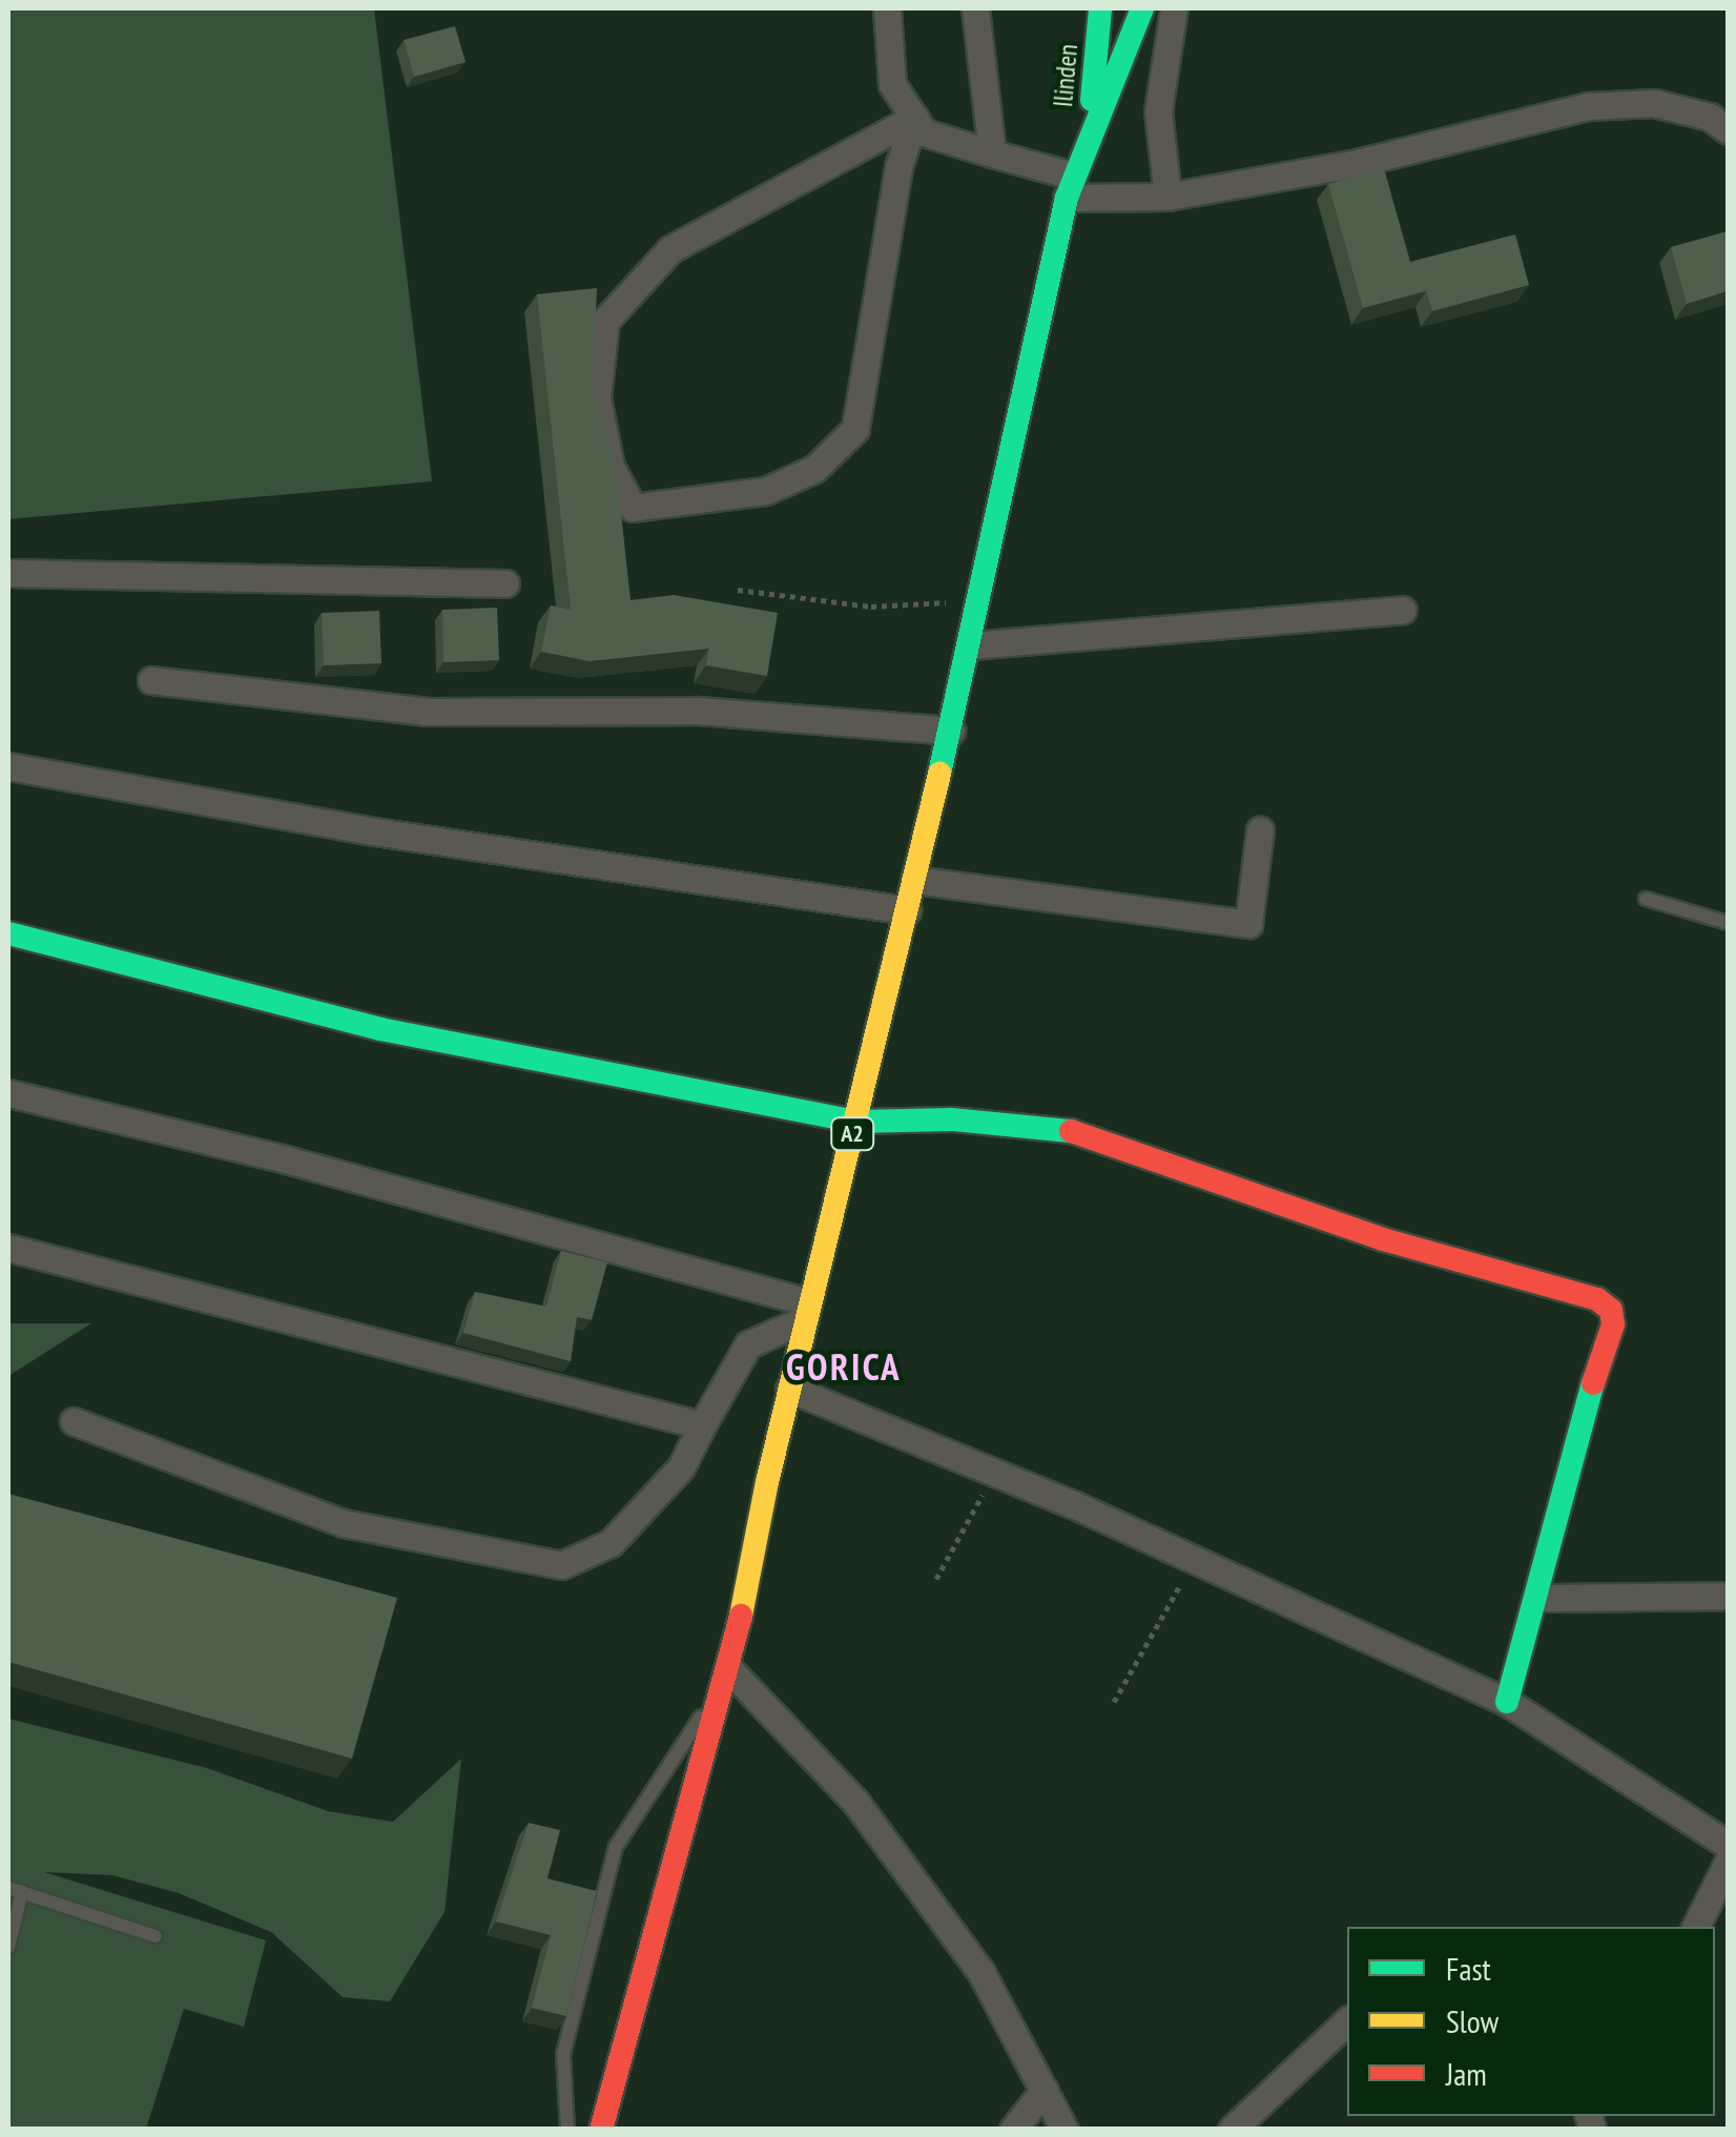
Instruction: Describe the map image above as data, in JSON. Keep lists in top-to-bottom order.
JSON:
{
  "streets": {
    "main road": ["Ilinden", "A2"]
  },
  "crossings": [
    ["Ilinden", "A2"]
  ],
  "districts": ["GORICA"],
  "legend": ["Fast", "Slow", "Jam"]
}
